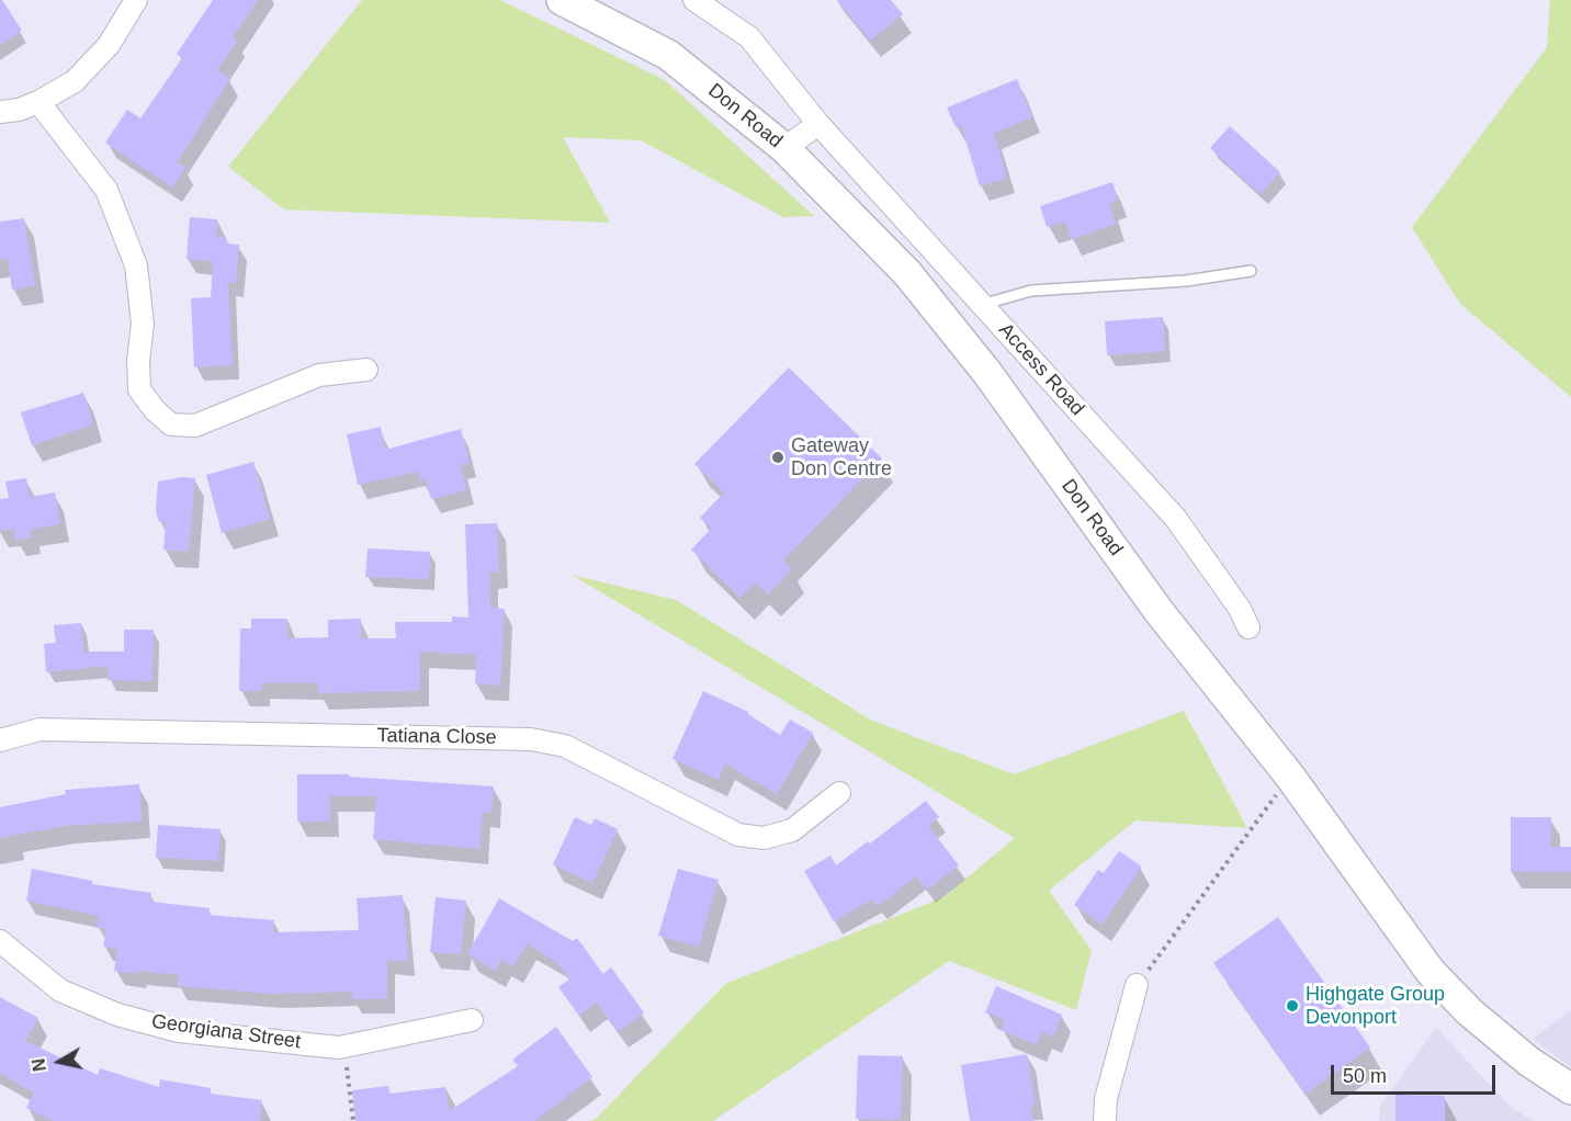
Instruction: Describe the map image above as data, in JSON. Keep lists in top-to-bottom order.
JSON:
{
  "streets": {
    "main road": ["Don Road"],
    "street": ["Access Road", "Tatiana Close", "Georgiana Street"]
  },
  "places": ["Gateway Don Centre", "Highgate Group Devonport"],
  "scale_bar": "50 m",
  "north": "left"
}
